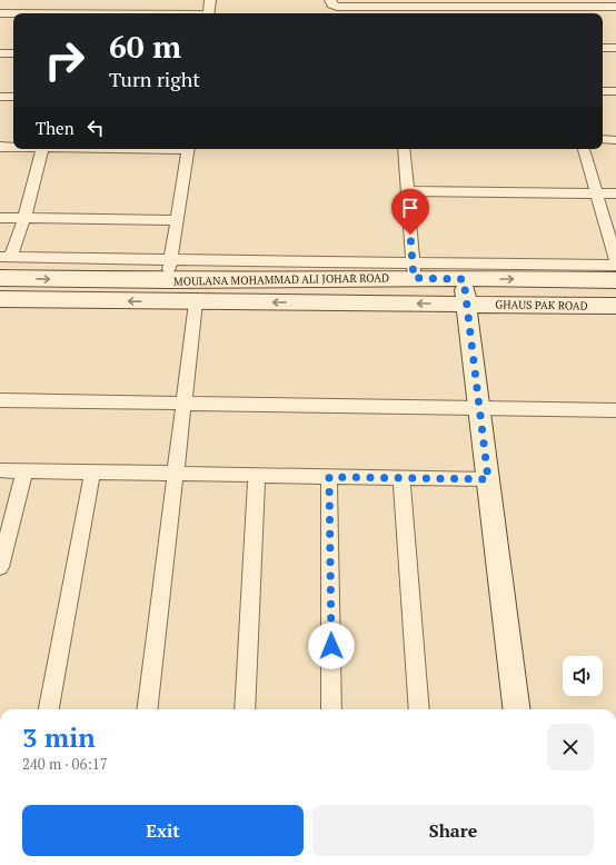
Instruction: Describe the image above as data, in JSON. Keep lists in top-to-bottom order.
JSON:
{
  "streets": {
    "main road": ["MOULANA MOHAMMAD ALI JOHAR ROAD", "GHAUS PAK ROAD"]
  },
  "crossings": [
    ["MOULANA MOHAMMAD ALI JOHAR ROAD", "GHAUS PAK ROAD"]
  ],
  "page": {
    "turn": ["60 m", "Turn right"],
    "then": "Then",
    "heading": ["3 min", "240 m · 06:17"],
    "buttons": ["Exit", "Share"]
  }
}
